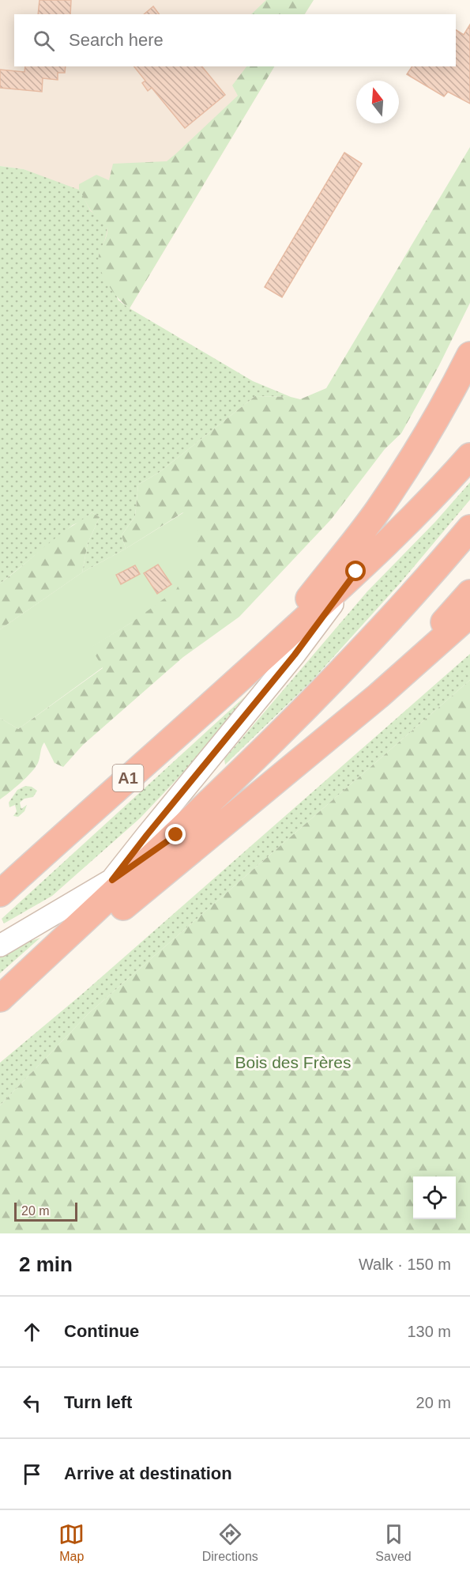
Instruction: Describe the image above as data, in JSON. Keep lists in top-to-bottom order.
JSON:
{
  "streets": {
    "highway": ["A1"]
  },
  "parks": ["Bois des Frères"],
  "scale_bar": "20 m",
  "north": "top",
  "page": {
    "search": "Search here",
    "scale": "20 m",
    "heading": ["2 min", "Walk · 150 m"],
    "list": [
      ["Continue", "130 m"],
      ["Turn left", "20 m"],
      "Arrive at destination"
    ],
    "nav": ["Map", "Directions", "Saved"]
  }
}
